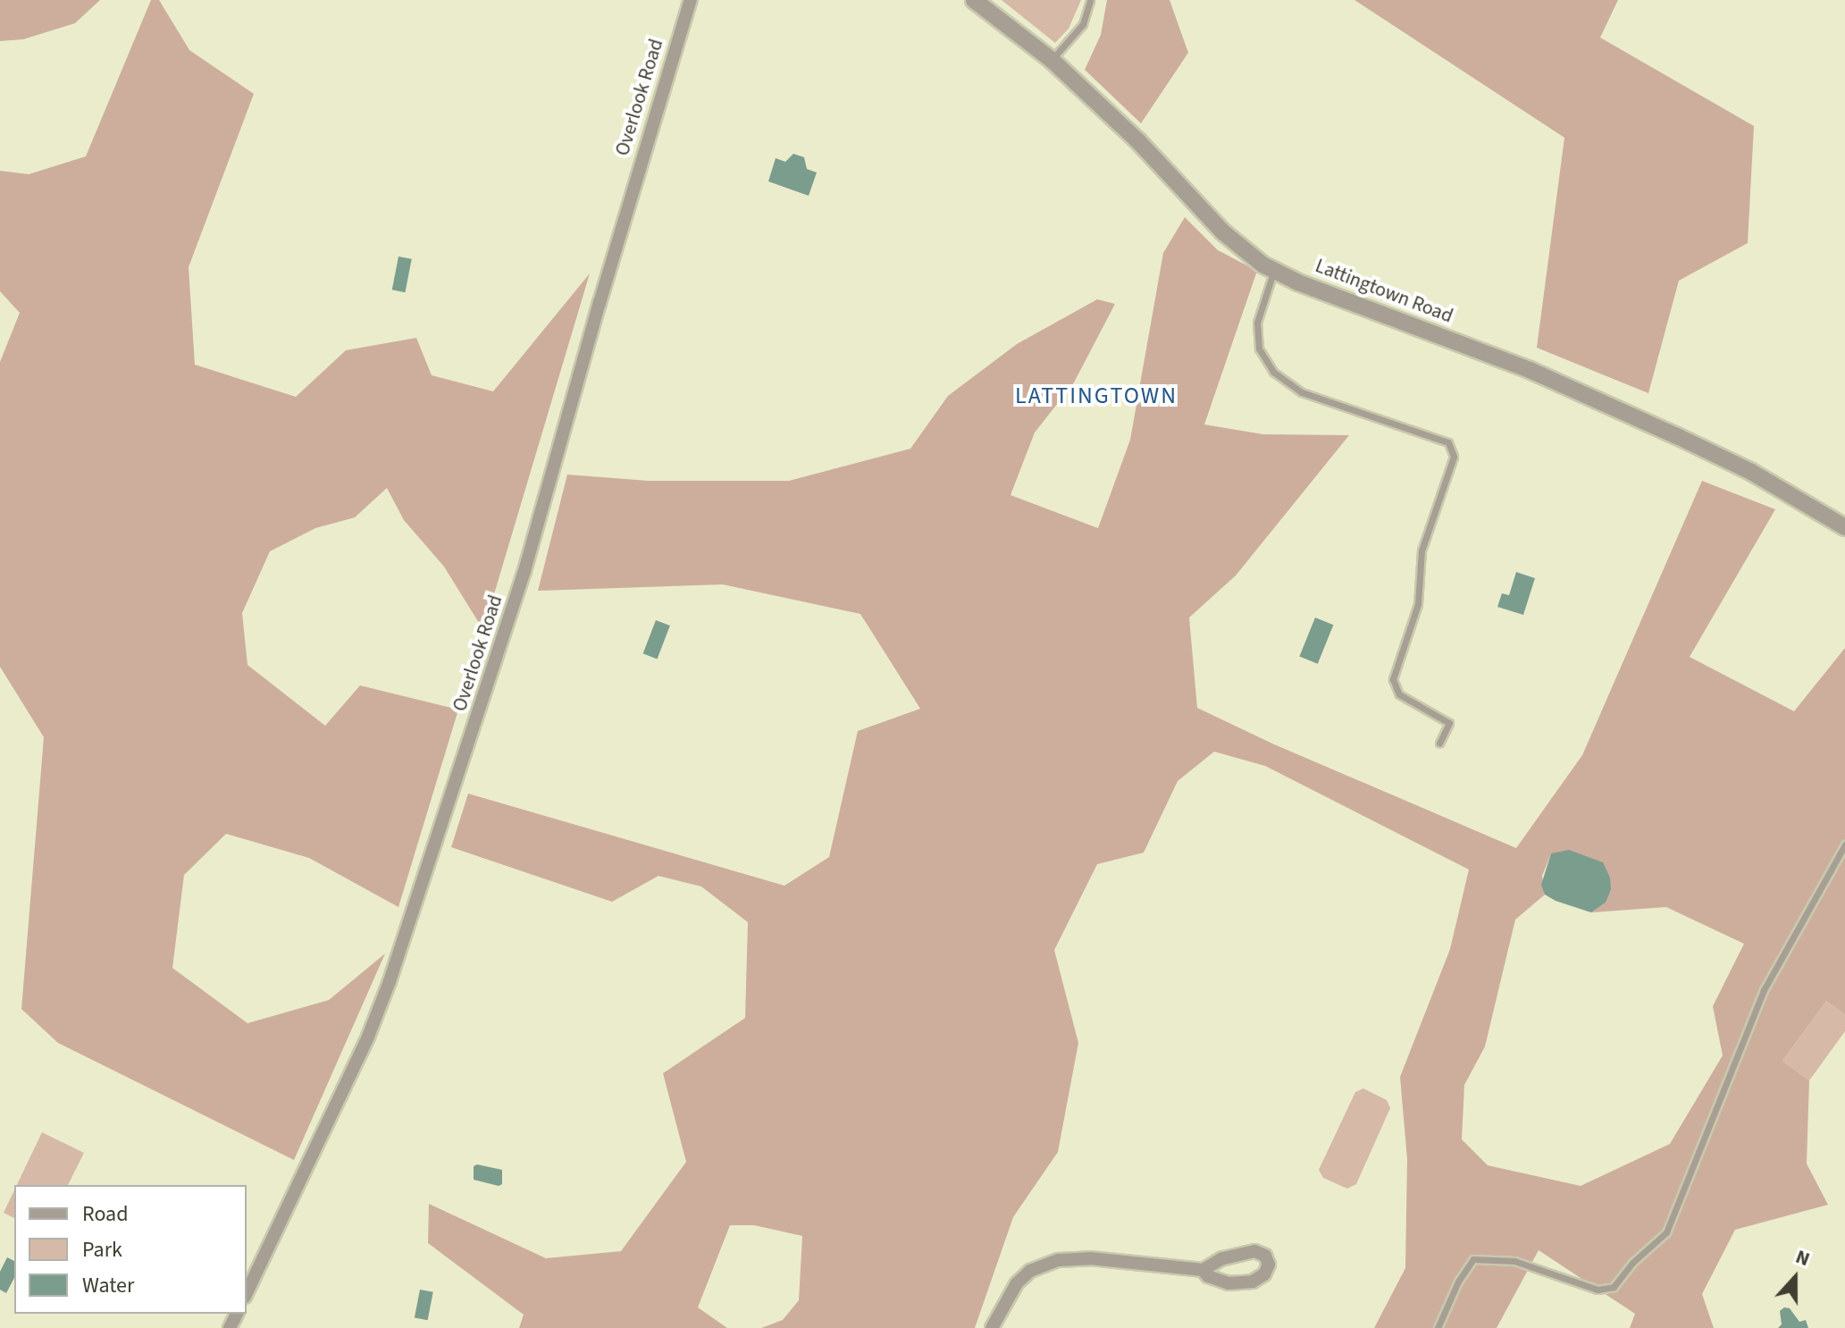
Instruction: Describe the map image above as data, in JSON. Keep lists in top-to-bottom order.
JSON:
{
  "streets": {
    "street": ["Overlook Road", "Lattingtown Road"]
  },
  "districts": ["LATTINGTOWN"],
  "legend": ["Road", "Park", "Water"],
  "north": "top"
}
